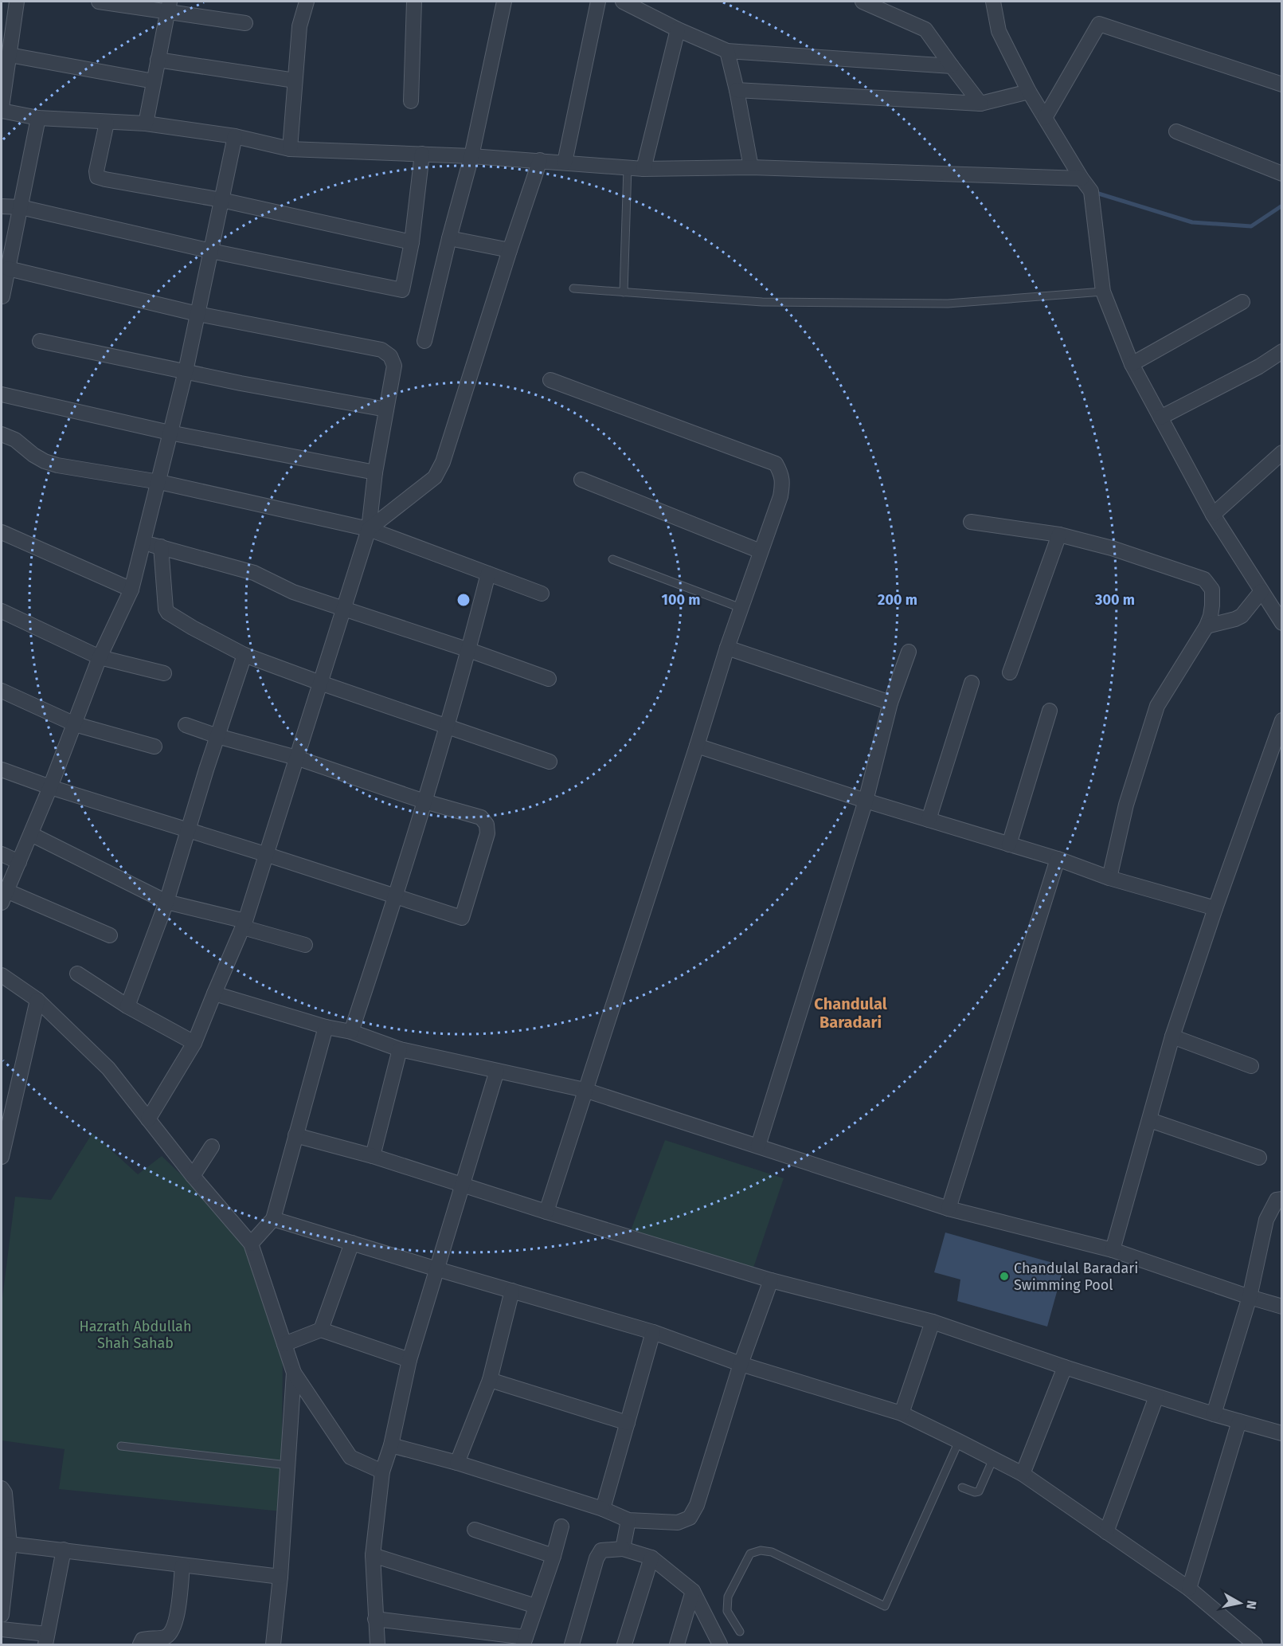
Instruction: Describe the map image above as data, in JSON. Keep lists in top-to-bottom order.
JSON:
{
  "districts": ["Chandulal Baradari"],
  "parks": ["Hazrath Abdullah Shah Sahab"],
  "places": ["Chandulal Baradari Swimming Pool"],
  "north": "right",
  "rings": ["100 m", "200 m", "300 m"]
}
